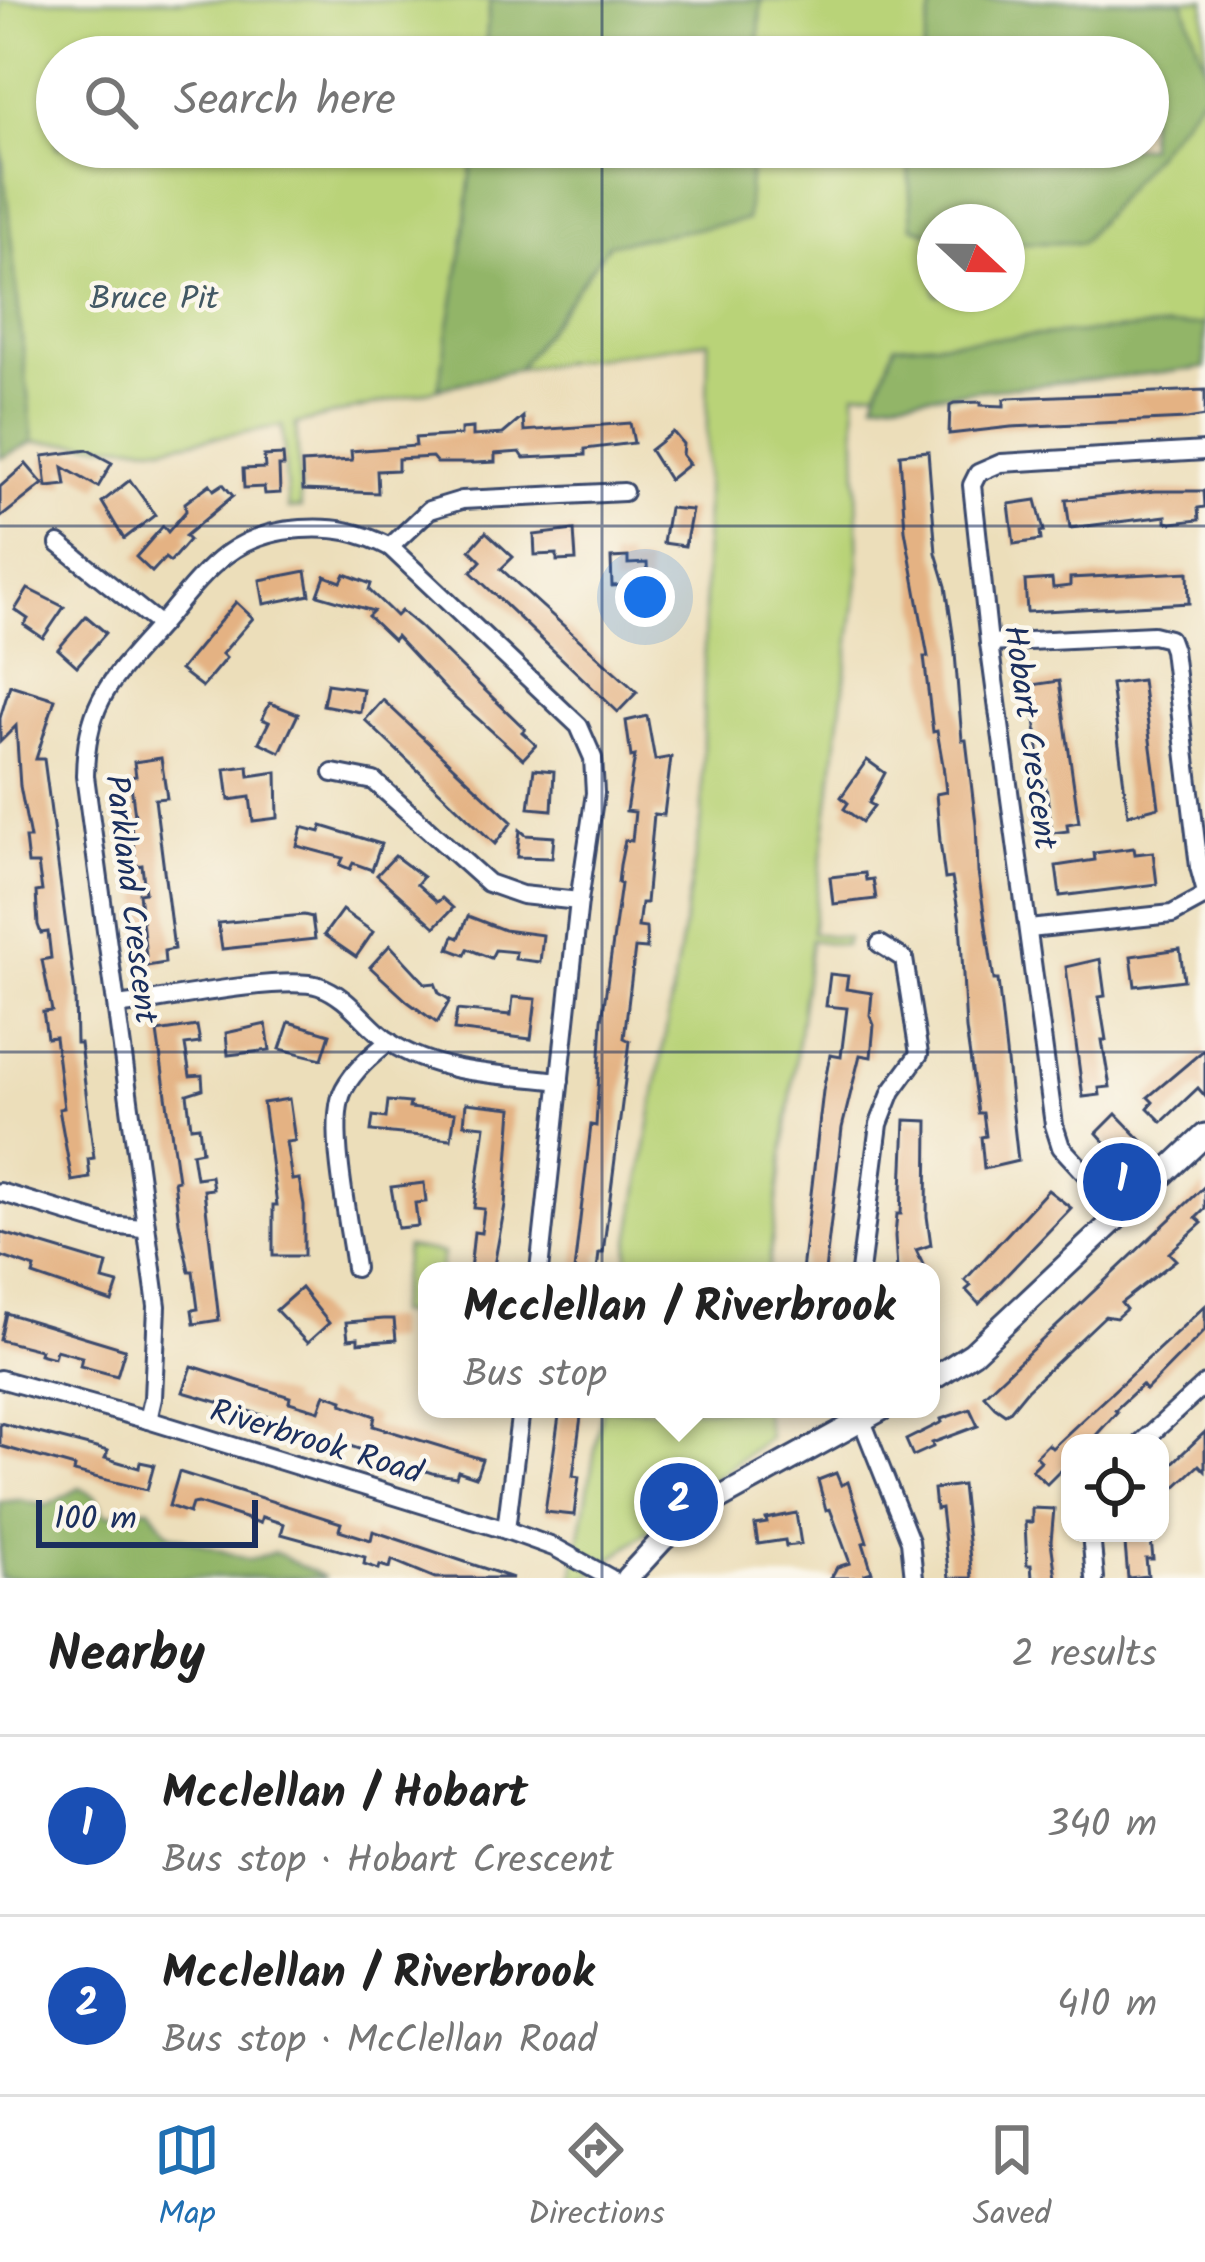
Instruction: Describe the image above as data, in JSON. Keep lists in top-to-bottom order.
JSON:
{
  "streets": {
    "street": ["Hobart Crescent", "Parkland Crescent", "Riverbrook Road"]
  },
  "crossings": [
    ["Parkland Crescent", "Riverbrook Road"]
  ],
  "parks": ["Bruce Pit"],
  "scale_bar": "100 m",
  "north": "right",
  "page": {
    "search": "Search here",
    "pins": ["1", "2"],
    "popup": ["Mcclellan / Riverbrook", "Bus stop"],
    "scale": "100 m",
    "heading": ["Nearby", "2 results"],
    "list": [
      {
        "mark": "1",
        "name": "Mcclellan / Hobart",
        "note": "Bus stop · Hobart Crescent",
        "value": "340 m"
      },
      {
        "mark": "2",
        "name": "Mcclellan / Riverbrook",
        "note": "Bus stop · McClellan Road",
        "value": "410 m"
      }
    ],
    "nav": ["Map", "Directions", "Saved"]
  }
}
